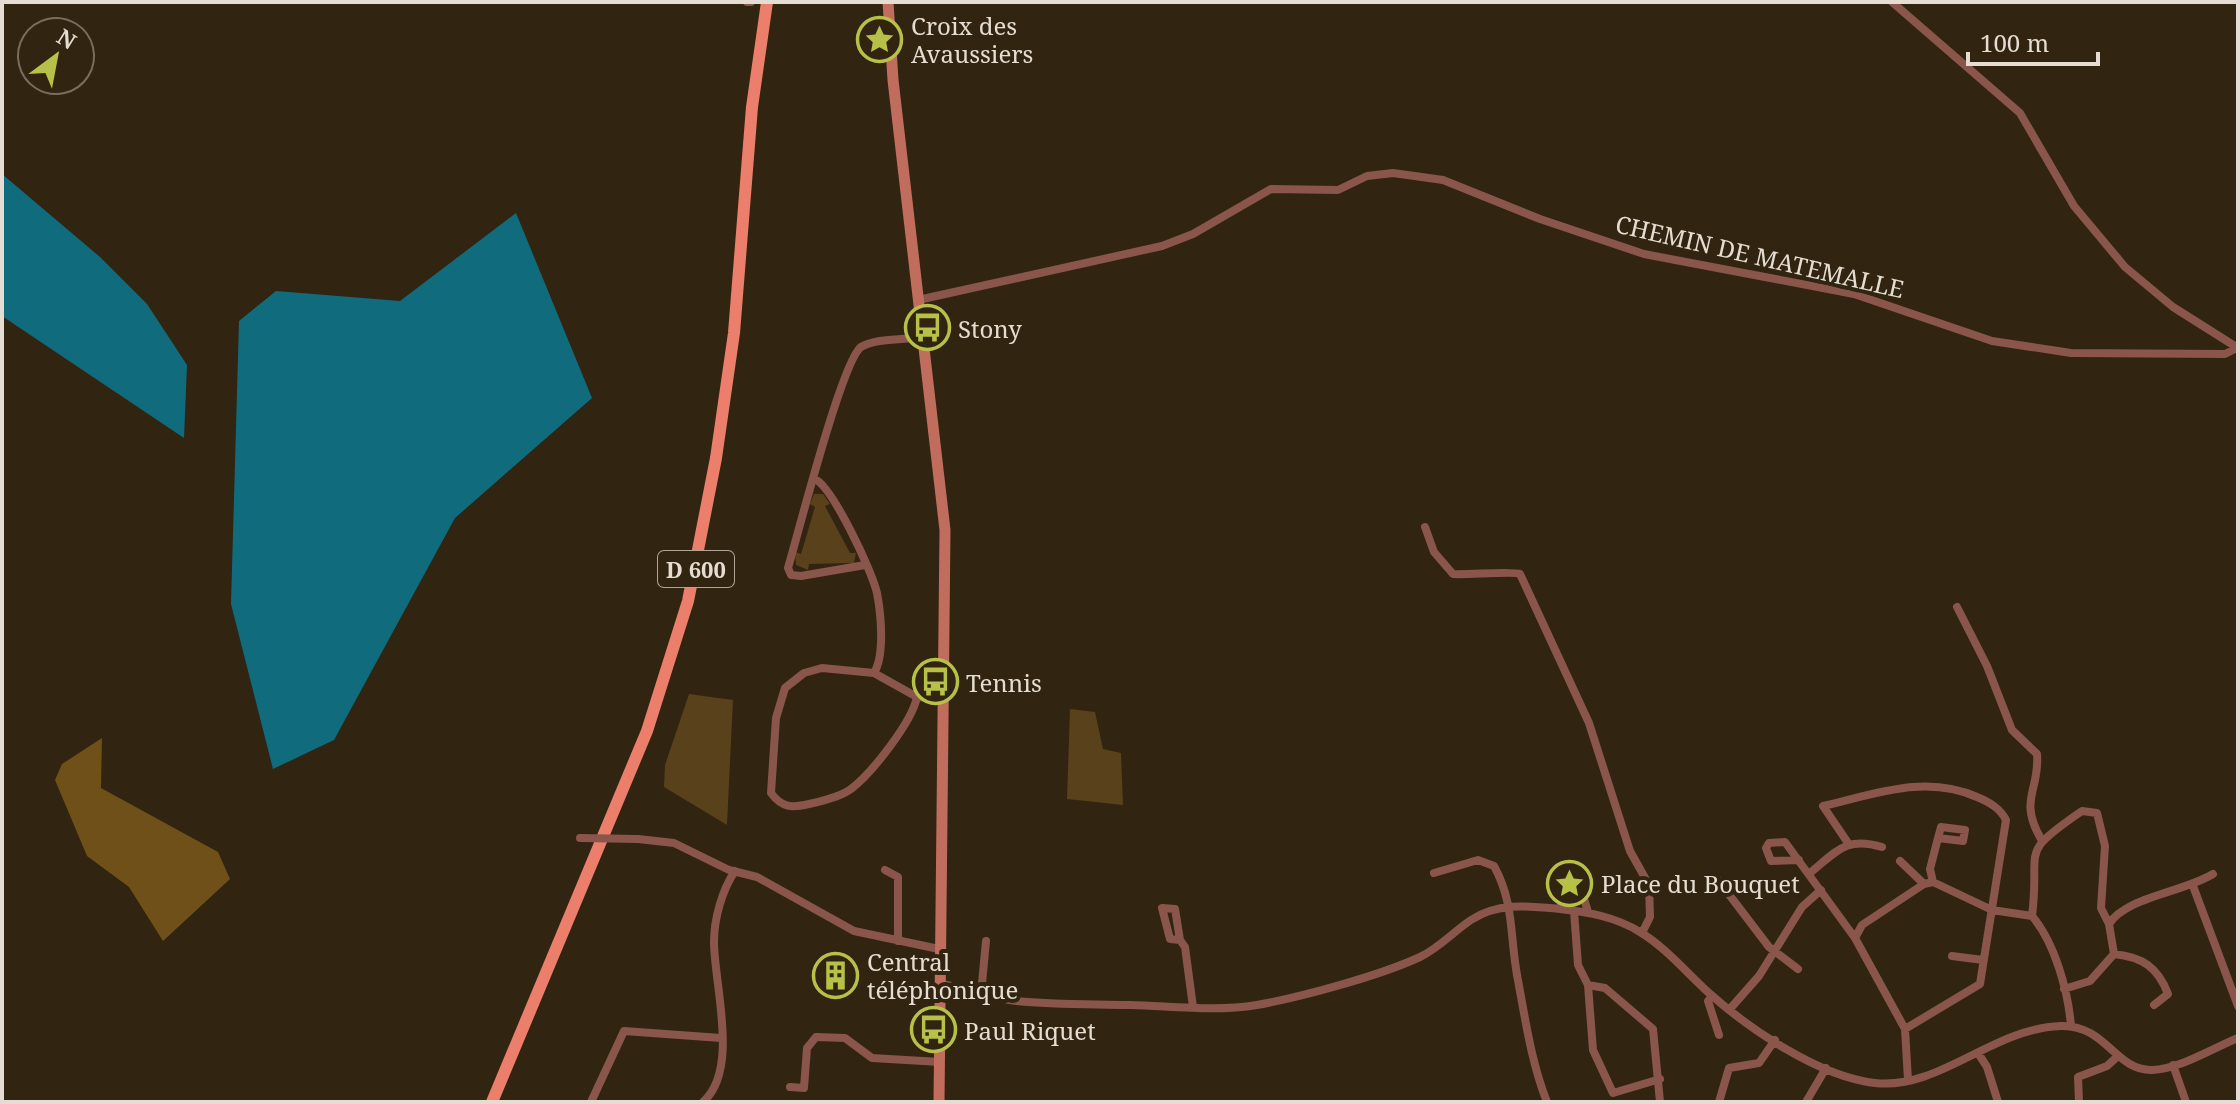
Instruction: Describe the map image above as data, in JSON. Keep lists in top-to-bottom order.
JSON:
{
  "streets": {
    "main road": ["D 600"],
    "street": ["CHEMIN DE MATEMALLE"]
  },
  "places": {
    "place": ["Croix des Avaussiers", "Place du Bouquet"],
    "bus stop": ["Stony", "Tennis", "Paul Riquet"],
    "building": ["Central téléphonique"]
  },
  "scale_bar": "100 m",
  "north": "top right"
}
